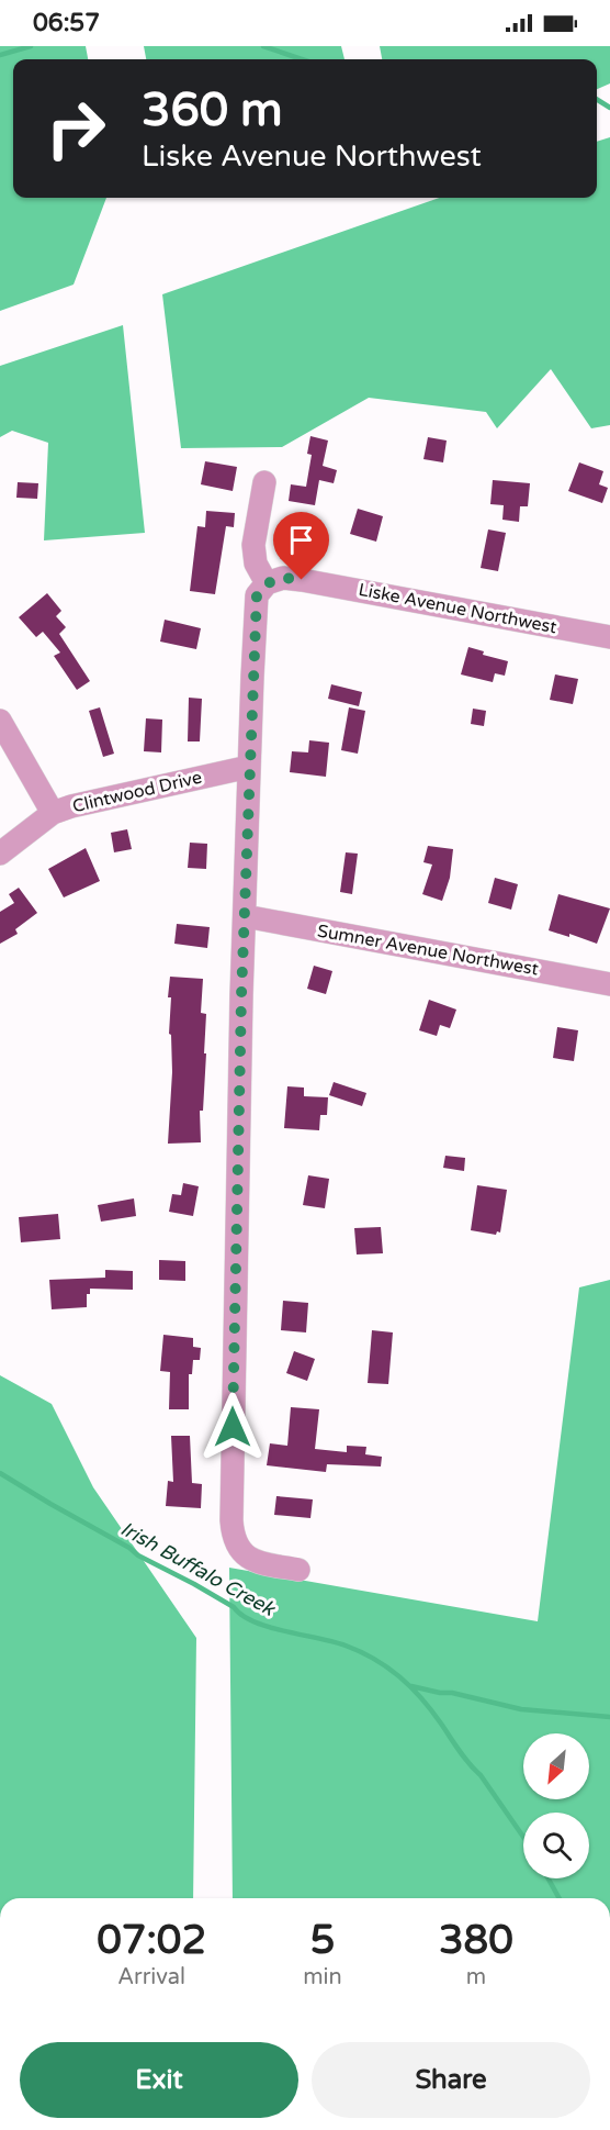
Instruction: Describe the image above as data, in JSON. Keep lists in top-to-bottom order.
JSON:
{
  "streets": {
    "street": ["Liske Avenue Northwest", "Clintwood Drive", "Sumner Avenue Northwest"]
  },
  "water": ["Irish Buffalo Creek"],
  "north": "bottom left",
  "page": {
    "status": "06:57",
    "turn": ["360 m", "Liske Avenue Northwest"],
    "eta": [
      "07:02",
      "Arrival",
      "5",
      "min",
      "380",
      "m"
    ],
    "buttons": ["Exit", "Share"]
  }
}
